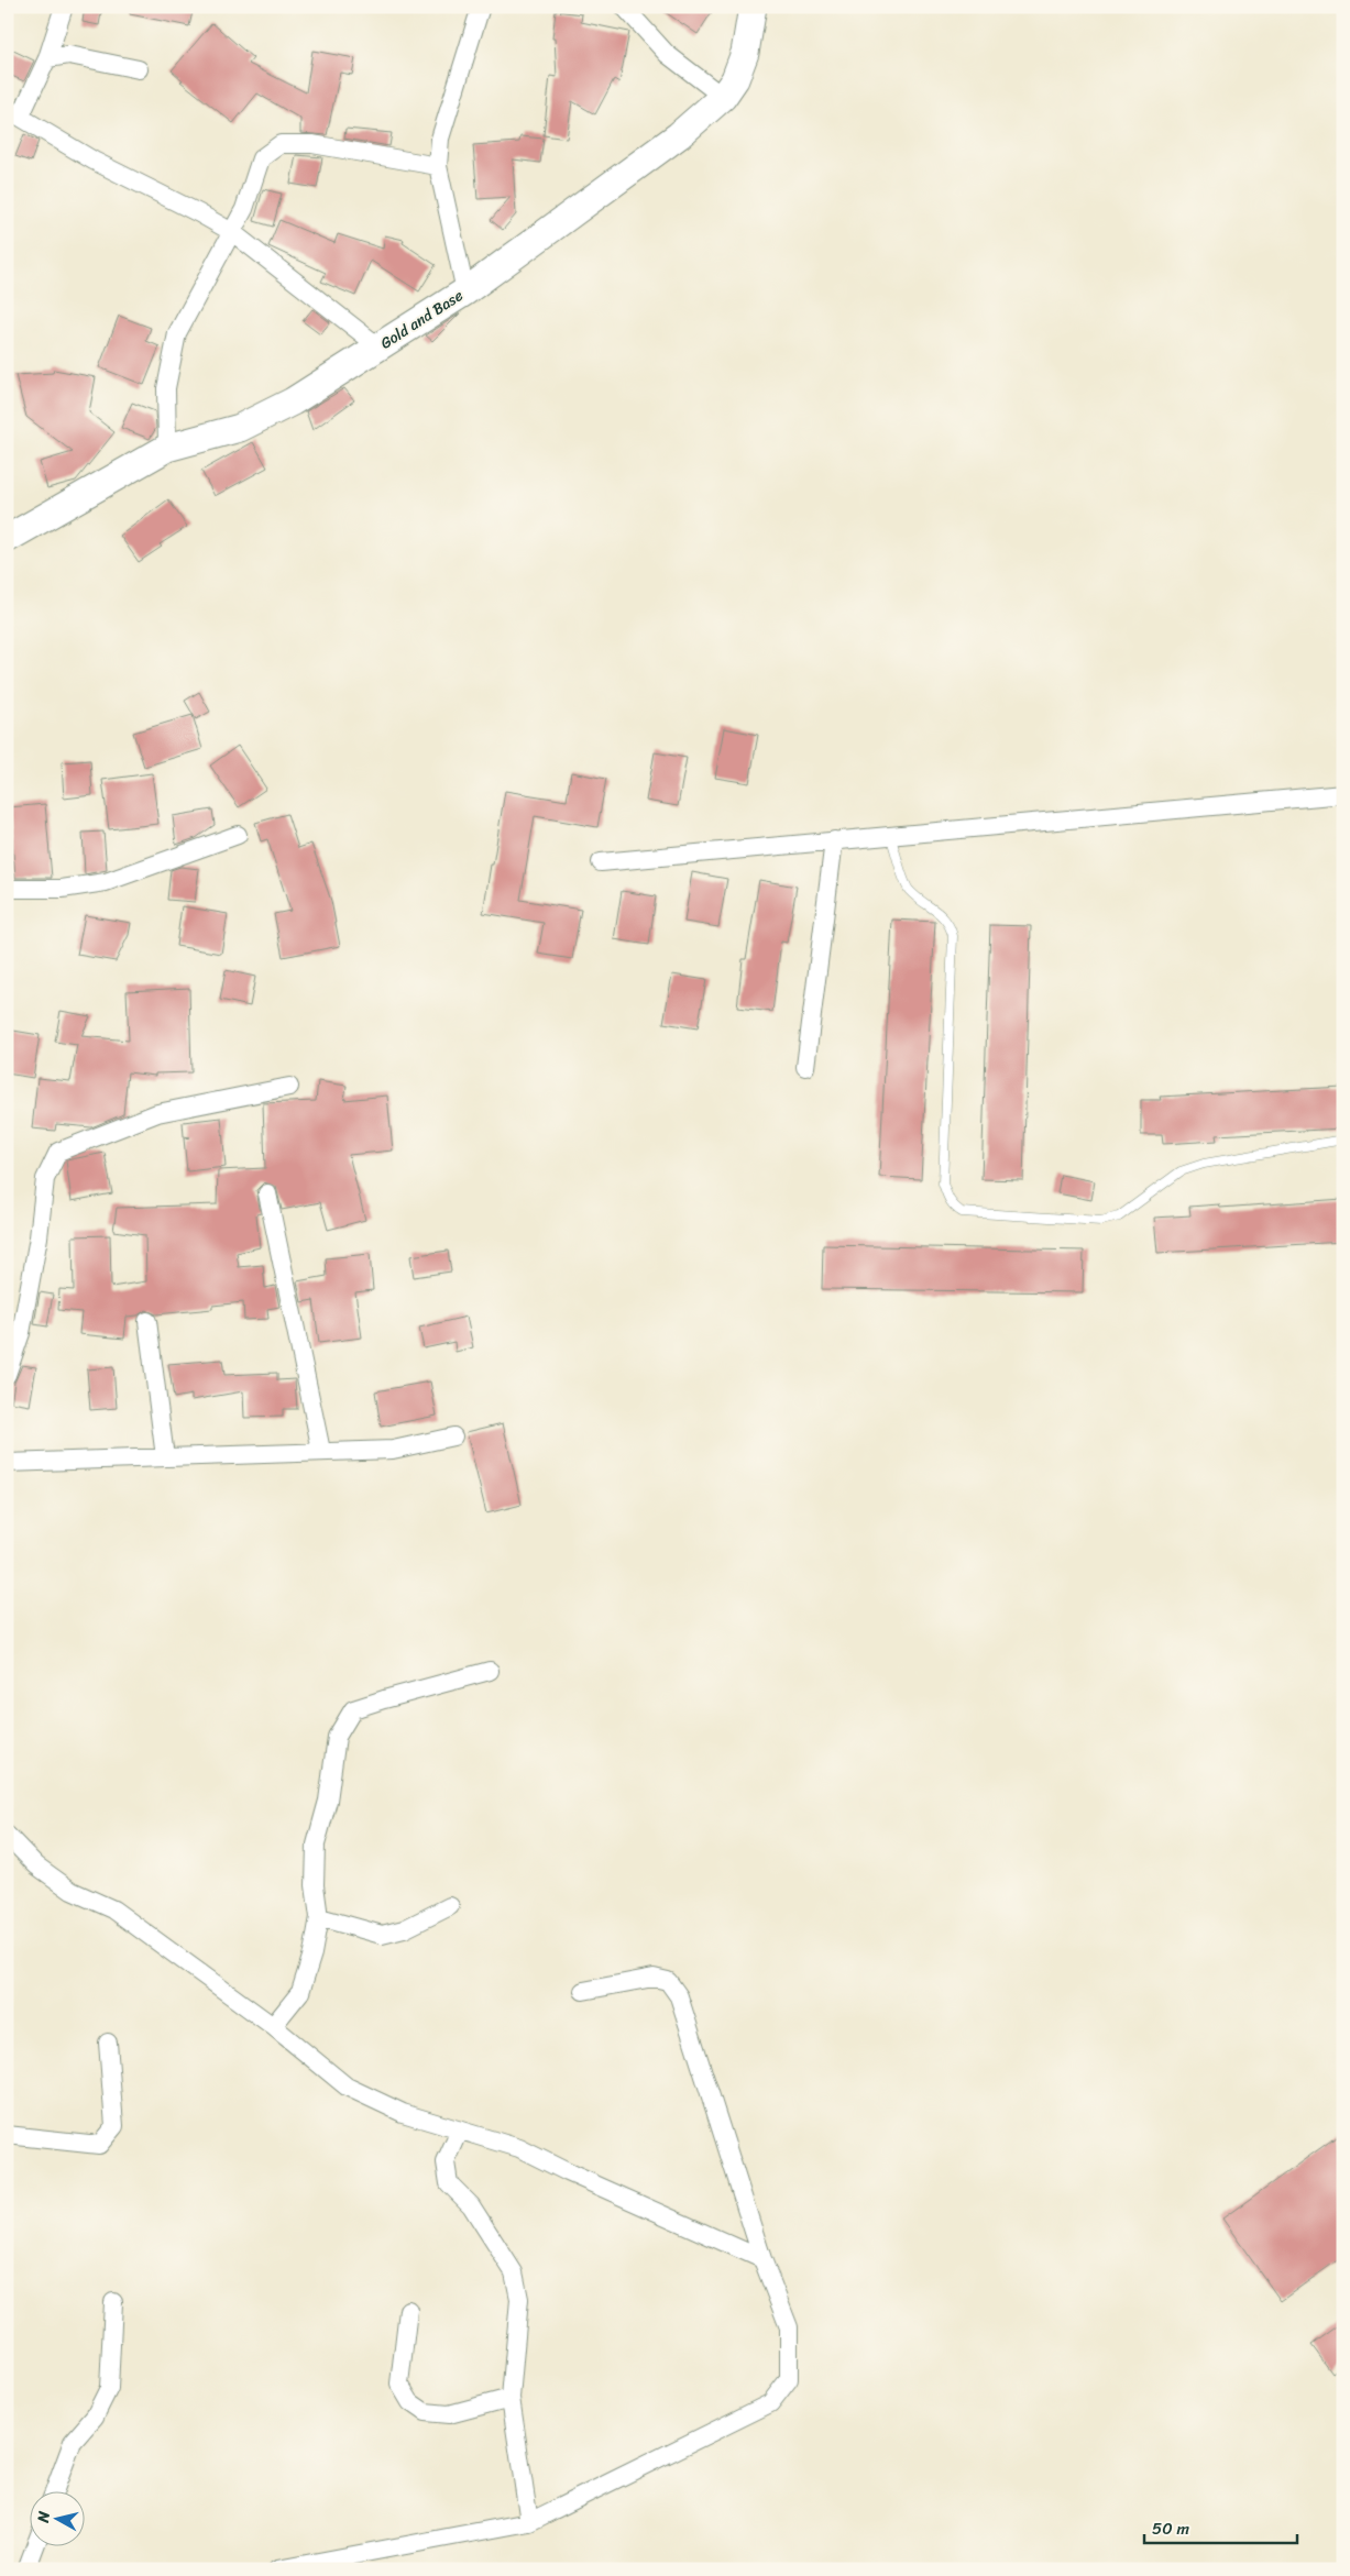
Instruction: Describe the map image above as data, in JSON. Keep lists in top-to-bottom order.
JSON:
{
  "streets": {
    "main road": ["Gold and Base"]
  },
  "scale_bar": "50 m",
  "north": "left"
}
